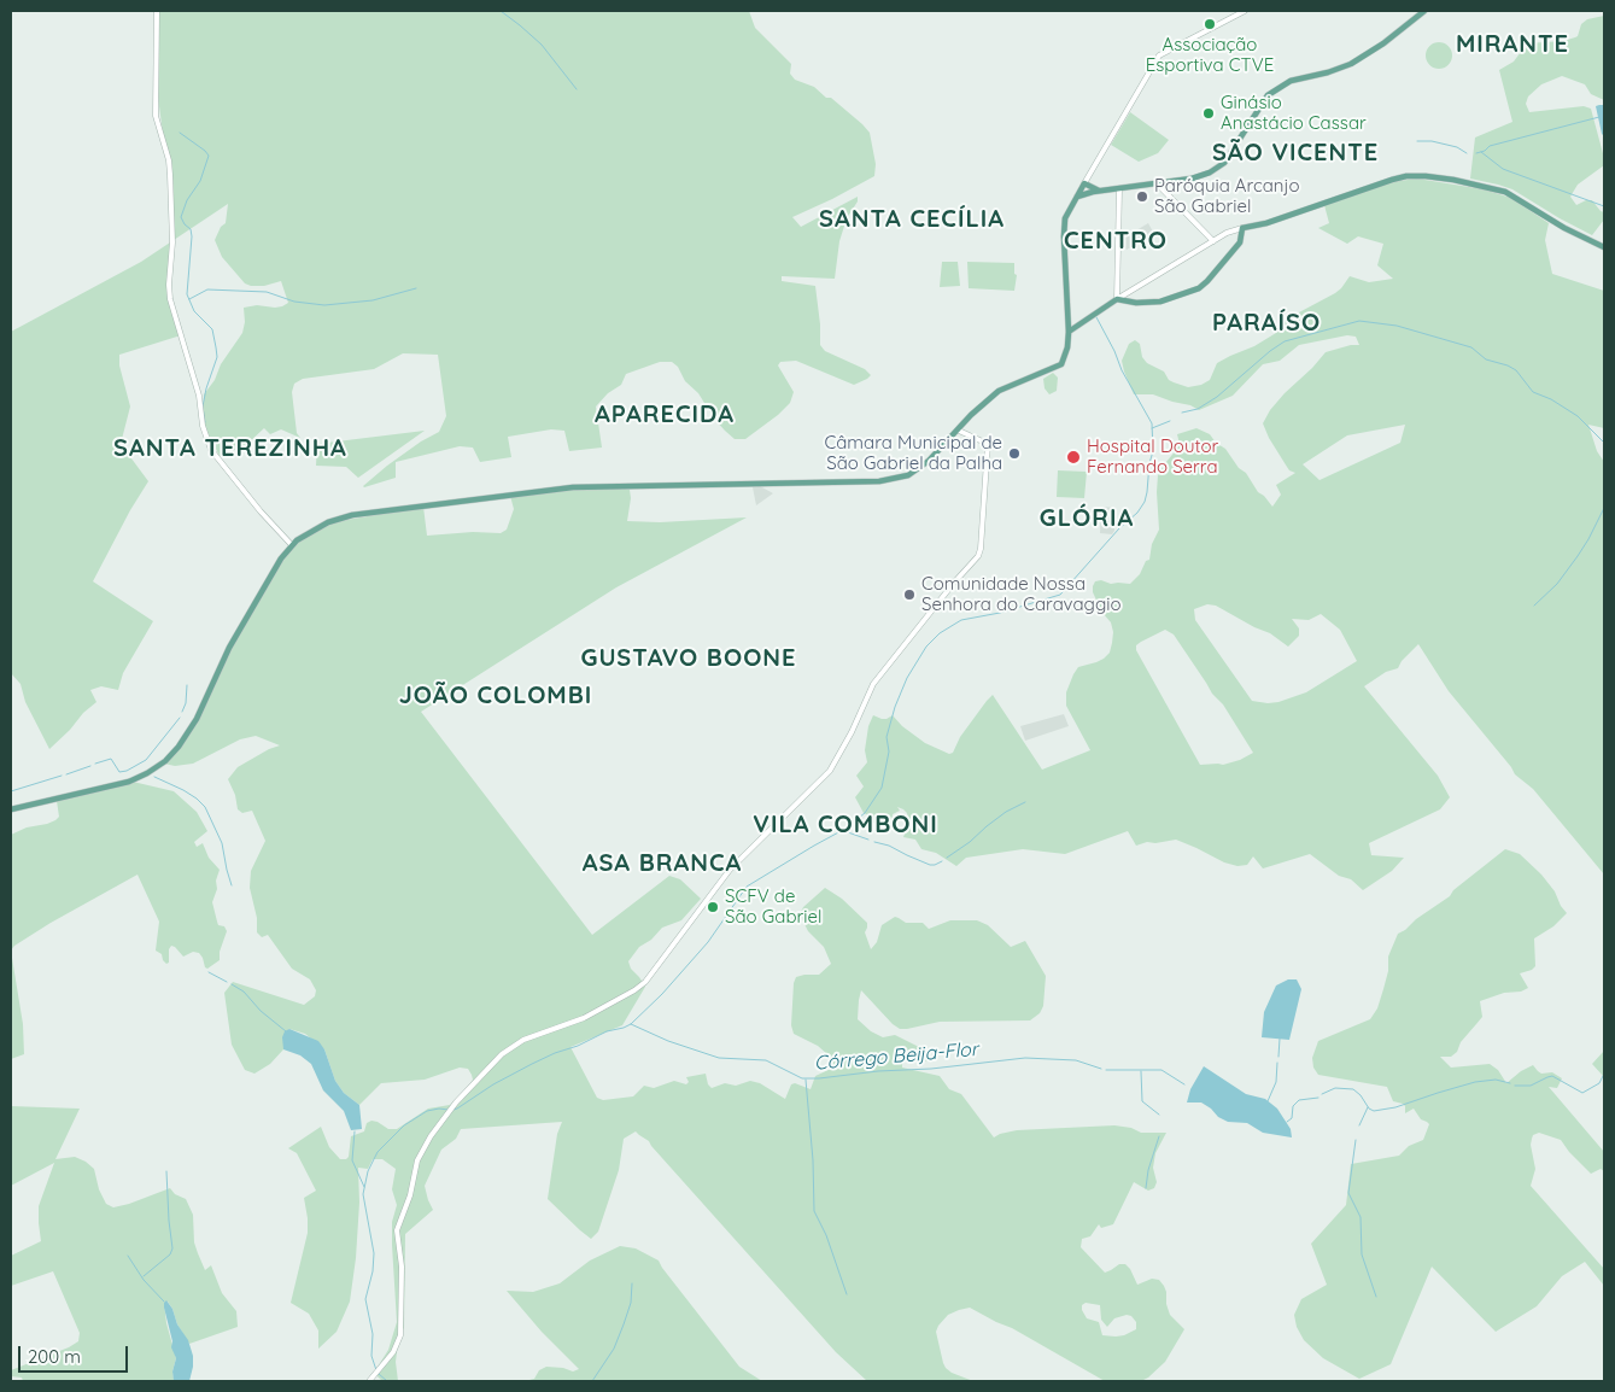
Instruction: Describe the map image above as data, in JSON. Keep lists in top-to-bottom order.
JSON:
{
  "districts": [
    "MIRANTE",
    "SÃO VICENTE",
    "SANTA CECÍLIA",
    "CENTRO",
    "PARAÍSO",
    "APARECIDA",
    "SANTA TEREZINHA",
    "GLÓRIA",
    "GUSTAVO BOONE",
    "JOÃO COLOMBI",
    "VILA COMBONI",
    "ASA BRANCA"
  ],
  "water": ["Córrego Beija-Flor"],
  "places": [
    "Associação Esportiva CTVE",
    "Ginásio Anastácio Cassar",
    "Paróquia Arcanjo São Gabriel",
    "Câmara Municipal de São Gabriel da Palha",
    "Hospital Doutor Fernando Serra",
    "Comunidade Nossa Senhora do Caravaggio",
    "SCFV de São Gabriel"
  ],
  "scale_bar": "200 m"
}
